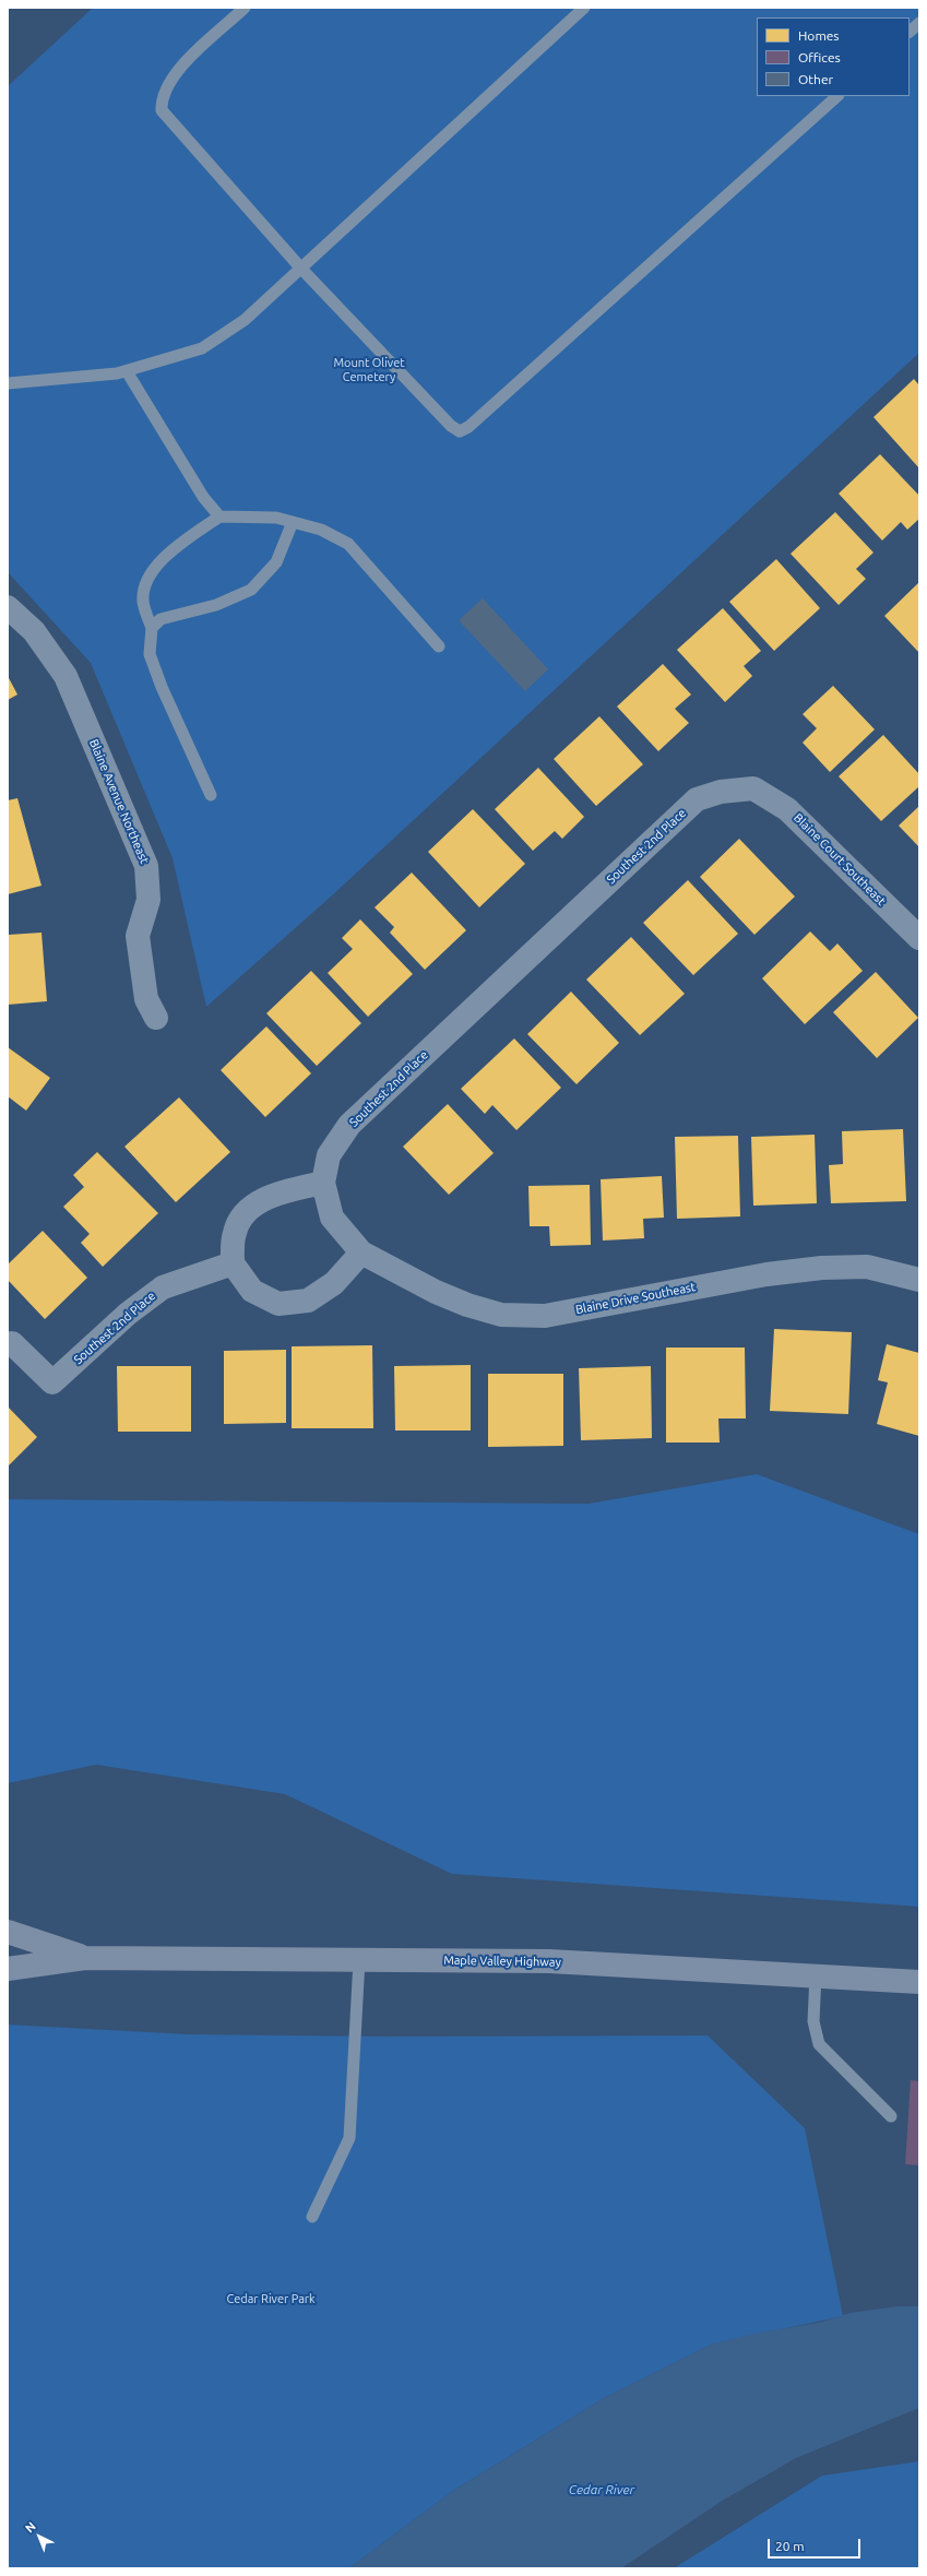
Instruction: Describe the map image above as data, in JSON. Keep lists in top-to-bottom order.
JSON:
{
  "streets": {
    "main road": ["Maple Valley Highway"],
    "street": [
      "Blaine Avenue Northeast",
      "Southest 2nd Place",
      "Blaine Court Southeast",
      "Blaine Drive Southeast"
    ]
  },
  "crossings": [
    ["Southest 2nd Place", "Blaine Court Southeast"],
    ["Southest 2nd Place", "Blaine Drive Southeast"]
  ],
  "water": ["Cedar River"],
  "parks": ["Mount Olivet Cemetery", "Cedar River Park"],
  "legend": ["Homes", "Offices", "Other"],
  "scale_bar": "20 m",
  "north": "top left"
}
